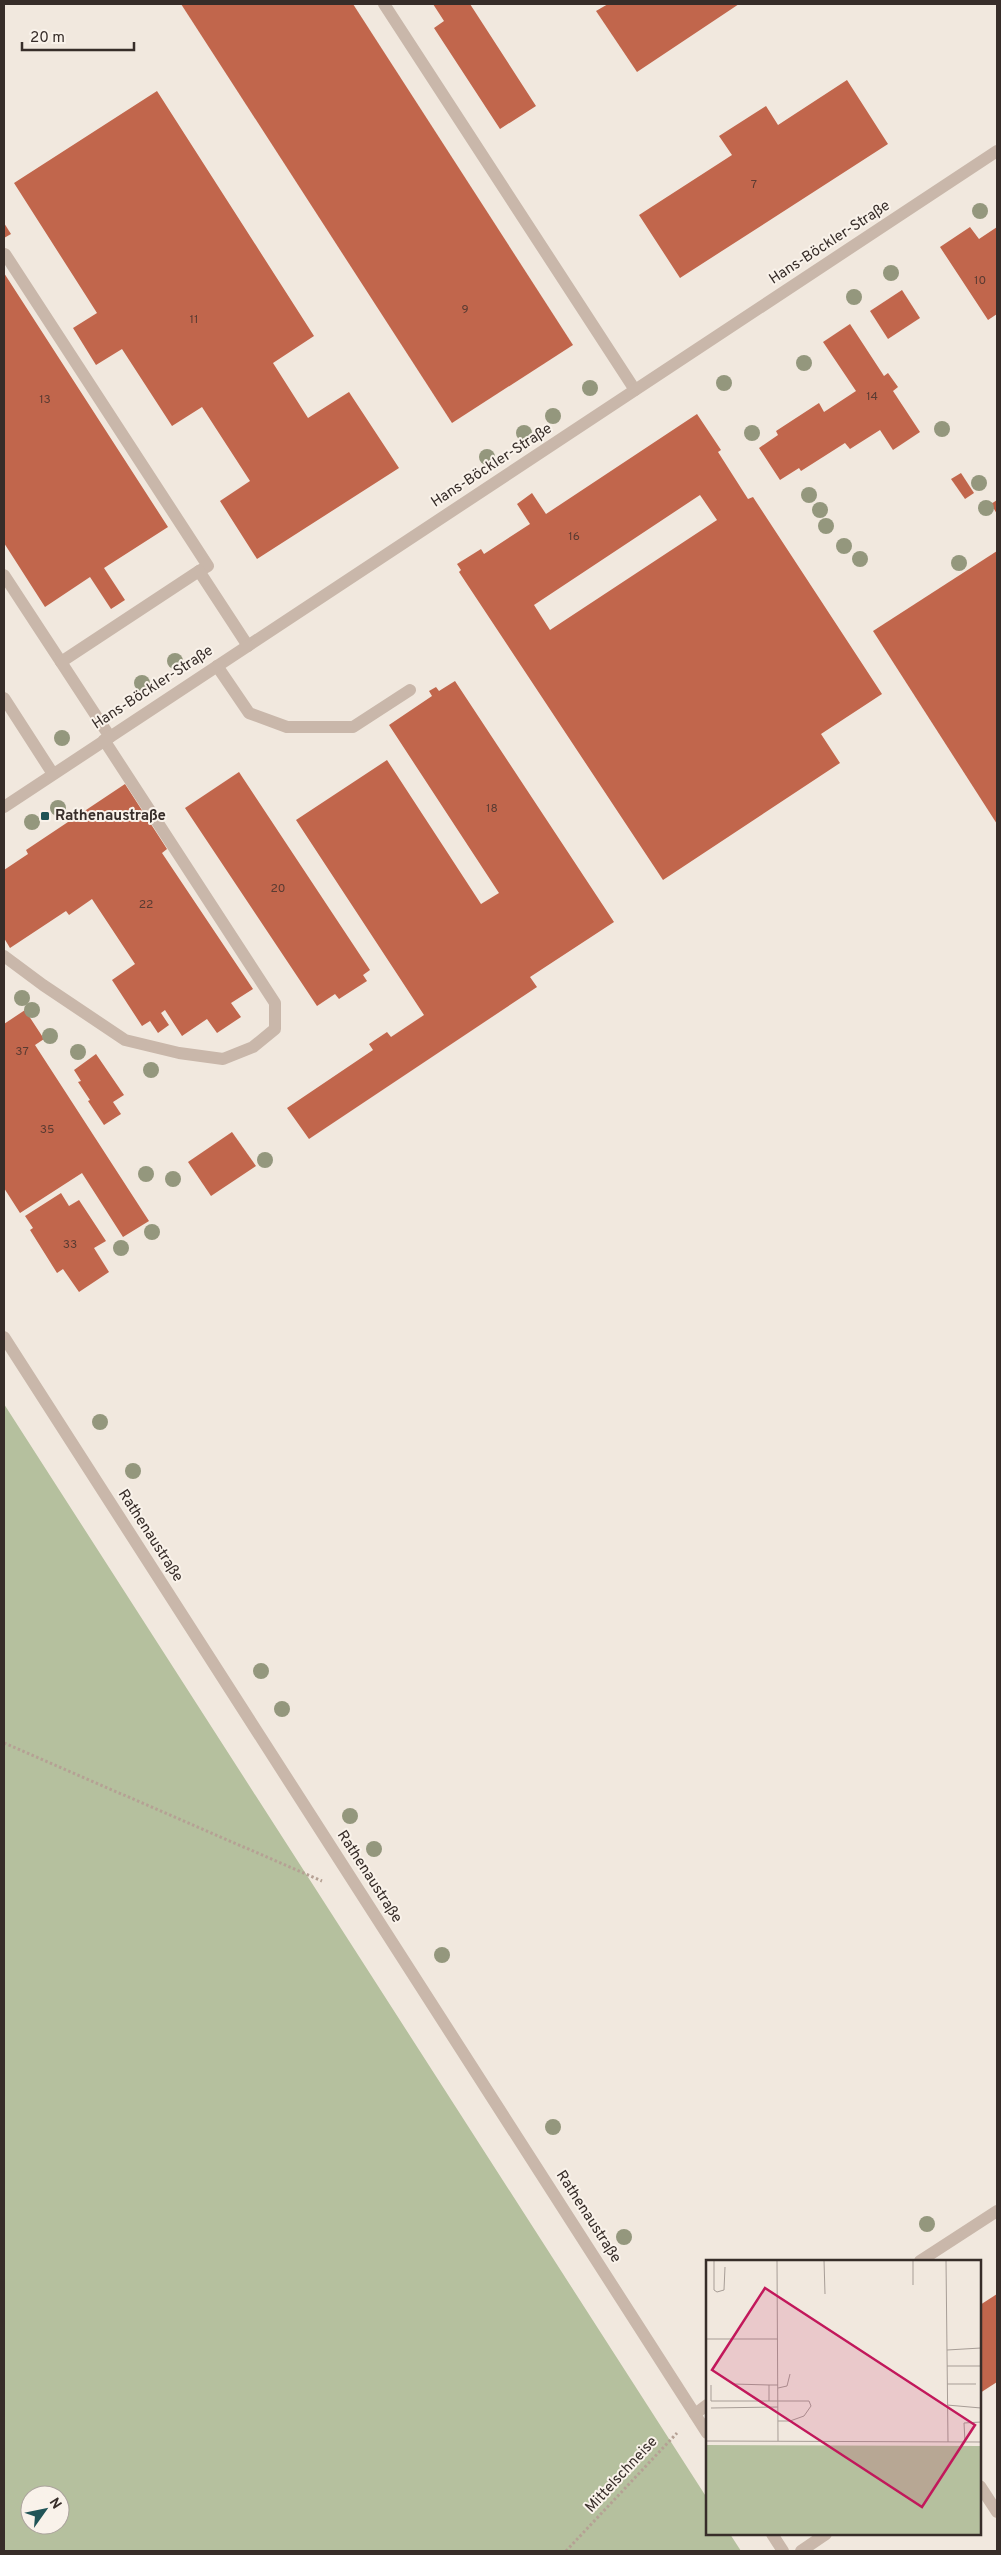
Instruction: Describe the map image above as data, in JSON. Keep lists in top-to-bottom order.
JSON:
{
  "streets": {
    "street": ["Hans-Böckler-Straße", "Rathenaustraße"],
    "path": ["Mittelschneise"]
  },
  "crossings": [
    ["Rathenaustraße", "Mittelschneise"]
  ],
  "places": {
    "transit": ["Rathenaustraße"]
  },
  "house_numbers": [
    "7",
    "10",
    "9",
    "11",
    "14",
    "13",
    "16",
    "18",
    "20",
    "22",
    "37",
    "35",
    "33"
  ],
  "scale_bar": "20 m",
  "north": "top right"
}
